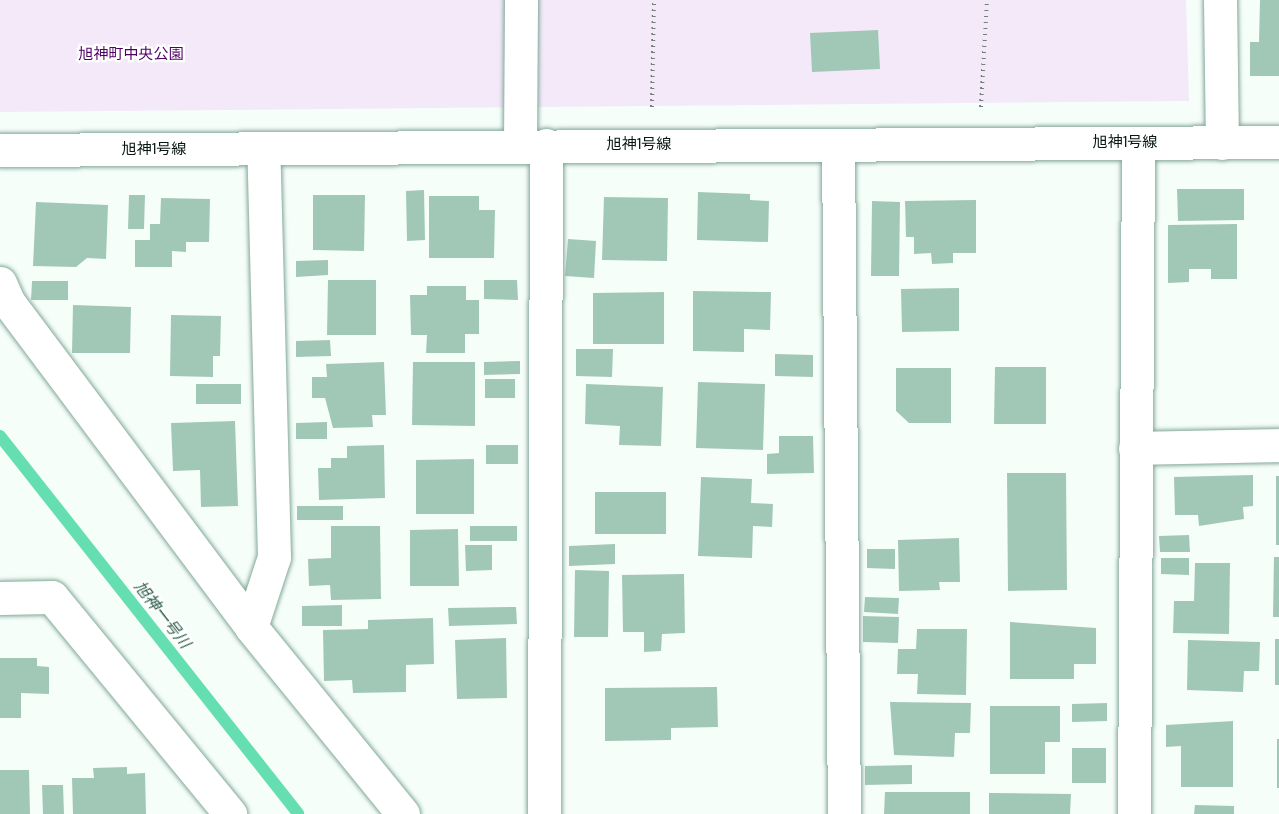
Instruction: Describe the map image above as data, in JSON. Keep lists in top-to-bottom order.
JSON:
{
  "streets": {
    "street": ["旭神1号線"]
  },
  "water": ["旭神一号川"],
  "parks": ["旭神町中央公園"]
}
